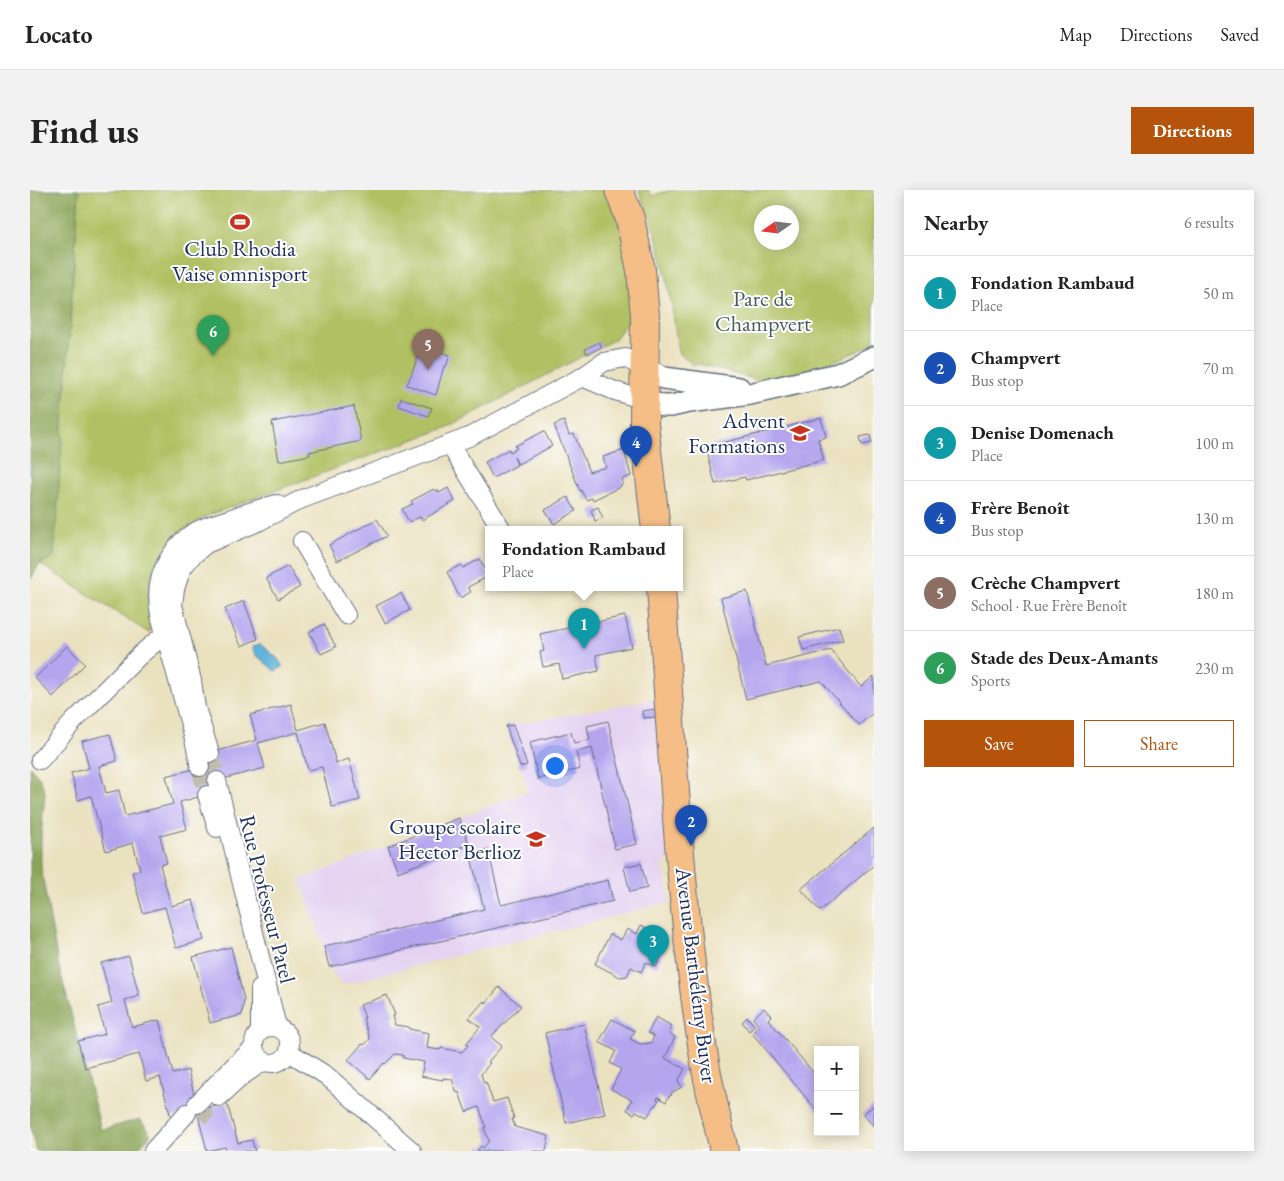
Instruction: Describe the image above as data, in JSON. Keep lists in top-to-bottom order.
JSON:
{
  "streets": {
    "main road": ["Avenue Barthélémy Buyer"],
    "street": ["Rue Professeur Patel"]
  },
  "parks": ["Parc de Champvert"],
  "places": {
    "sports": ["Club Rhodia Vaise omnisport"],
    "school or university": ["Advent Formations", "Groupe scolaire Hector Berlioz"]
  },
  "north": "left",
  "page": {
    "header": "Locato",
    "nav": ["Map", "Directions", "Saved"],
    "buttons": [
      "Directions",
      ["Save", "Share"]
    ],
    "title": "Find us",
    "heading": ["Nearby", "6 results"],
    "list": [
      {
        "mark": "1",
        "name": "Fondation Rambaud",
        "note": "Place",
        "value": "50 m"
      },
      {
        "mark": "2",
        "name": "Champvert",
        "note": "Bus stop",
        "value": "70 m"
      },
      {
        "mark": "3",
        "name": "Denise Domenach",
        "note": "Place",
        "value": "100 m"
      },
      {
        "mark": "4",
        "name": "Frère Benoît",
        "note": "Bus stop",
        "value": "130 m"
      },
      {
        "mark": "5",
        "name": "Crèche Champvert",
        "note": "School · Rue Frère Benoît",
        "value": "180 m"
      },
      {
        "mark": "6",
        "name": "Stade des Deux-Amants",
        "note": "Sports",
        "value": "230 m"
      }
    ],
    "pins": [
      "6",
      "5",
      "4",
      "1",
      "2",
      "3"
    ],
    "popup": ["Fondation Rambaud", "Place"],
    "map_buttons": ["+", "−"]
  }
}
